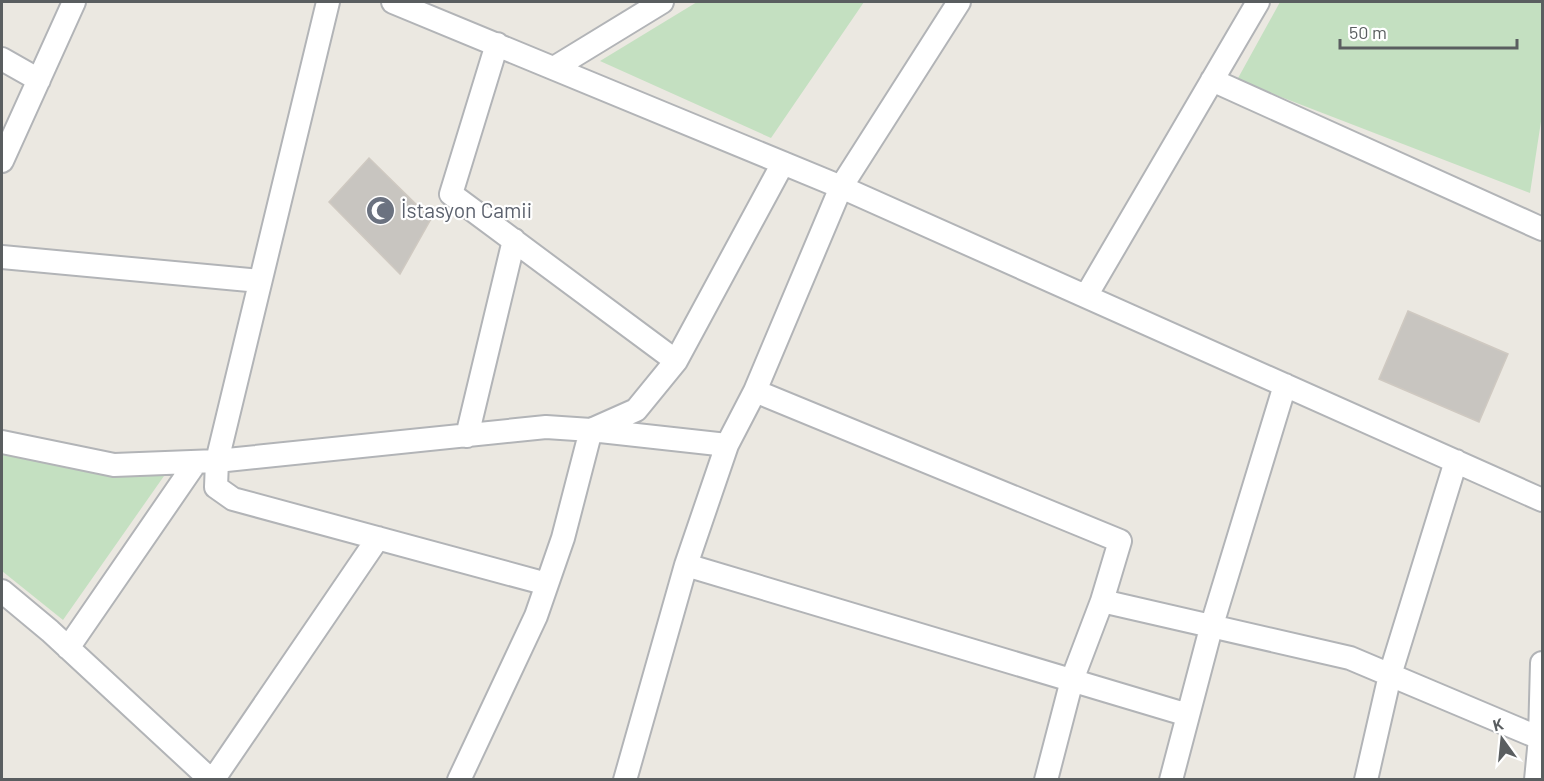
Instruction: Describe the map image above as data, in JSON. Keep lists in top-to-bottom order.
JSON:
{
  "places": {
    "mosque": ["İstasyon Camii"]
  },
  "scale_bar": "50 m",
  "north": "top"
}
